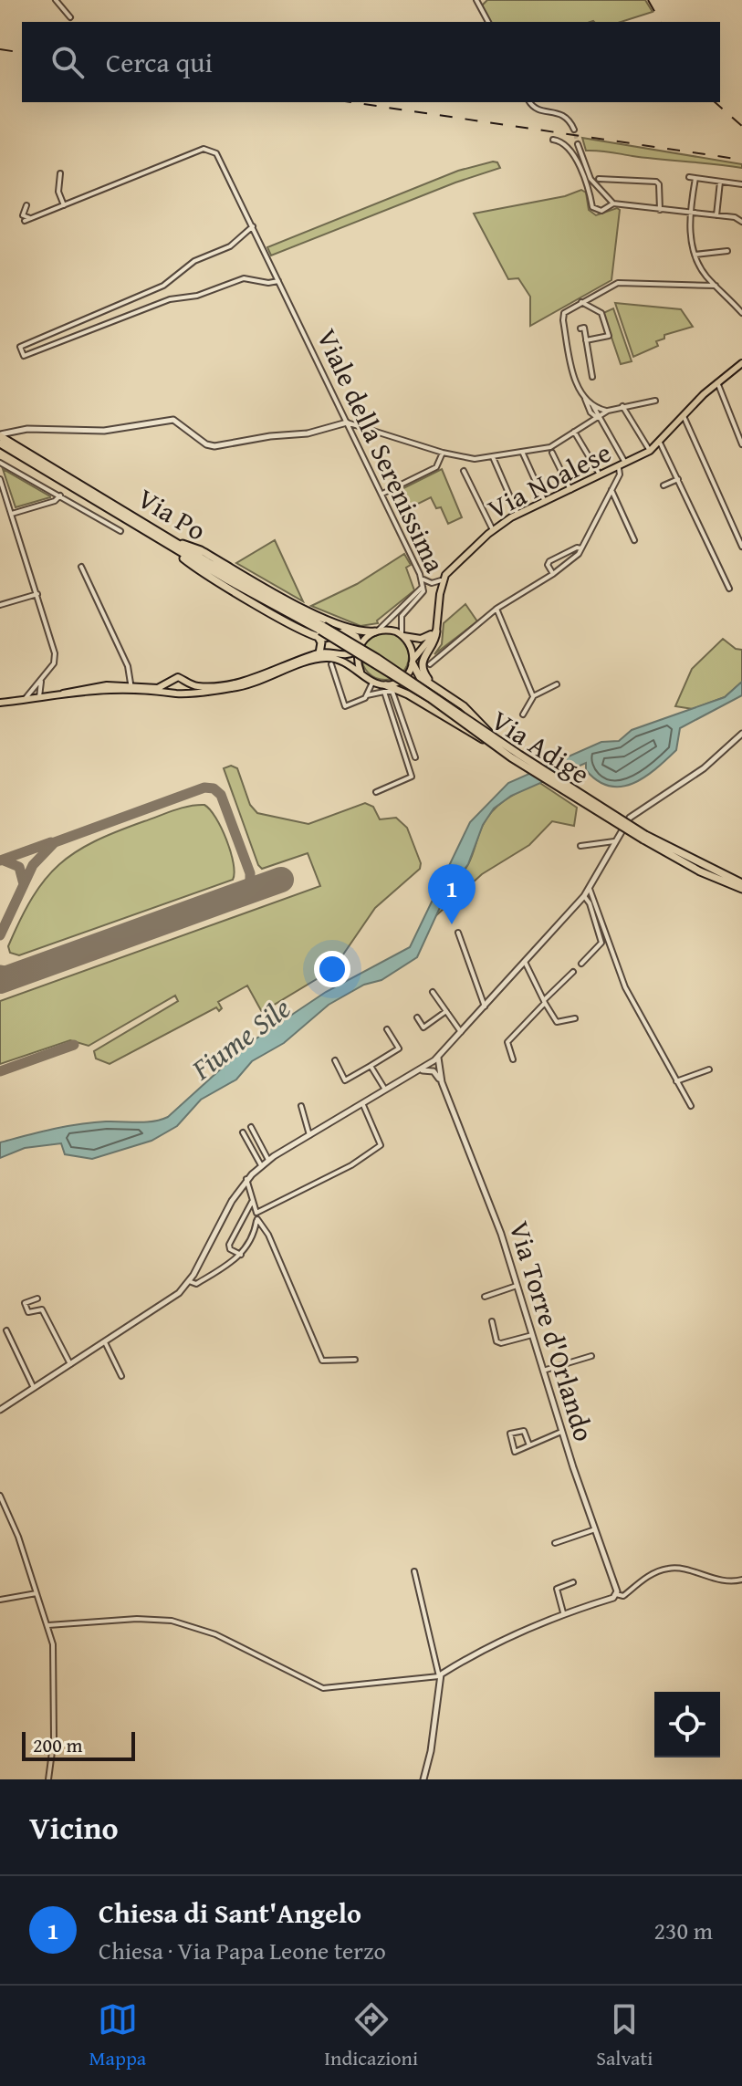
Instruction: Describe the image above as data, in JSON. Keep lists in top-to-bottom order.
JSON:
{
  "streets": {
    "highway": ["Via Po", "Via Adige"],
    "main road": ["Via Noalese"],
    "street": ["Viale della Serenissima", "Via Torre d'Orlando"]
  },
  "crossings": [
    ["Via Po", "Via Adige"]
  ],
  "water": ["Fiume Sile"],
  "scale_bar": "200 m",
  "page": {
    "search": "Cerca qui",
    "pins": "1",
    "scale": "200 m",
    "heading": "Vicino",
    "list": [
      {
        "mark": "1",
        "name": "Chiesa di Sant'Angelo",
        "note": "Chiesa · Via Papa Leone terzo",
        "value": "230 m"
      }
    ],
    "nav": ["Mappa", "Indicazioni", "Salvati"]
  }
}
